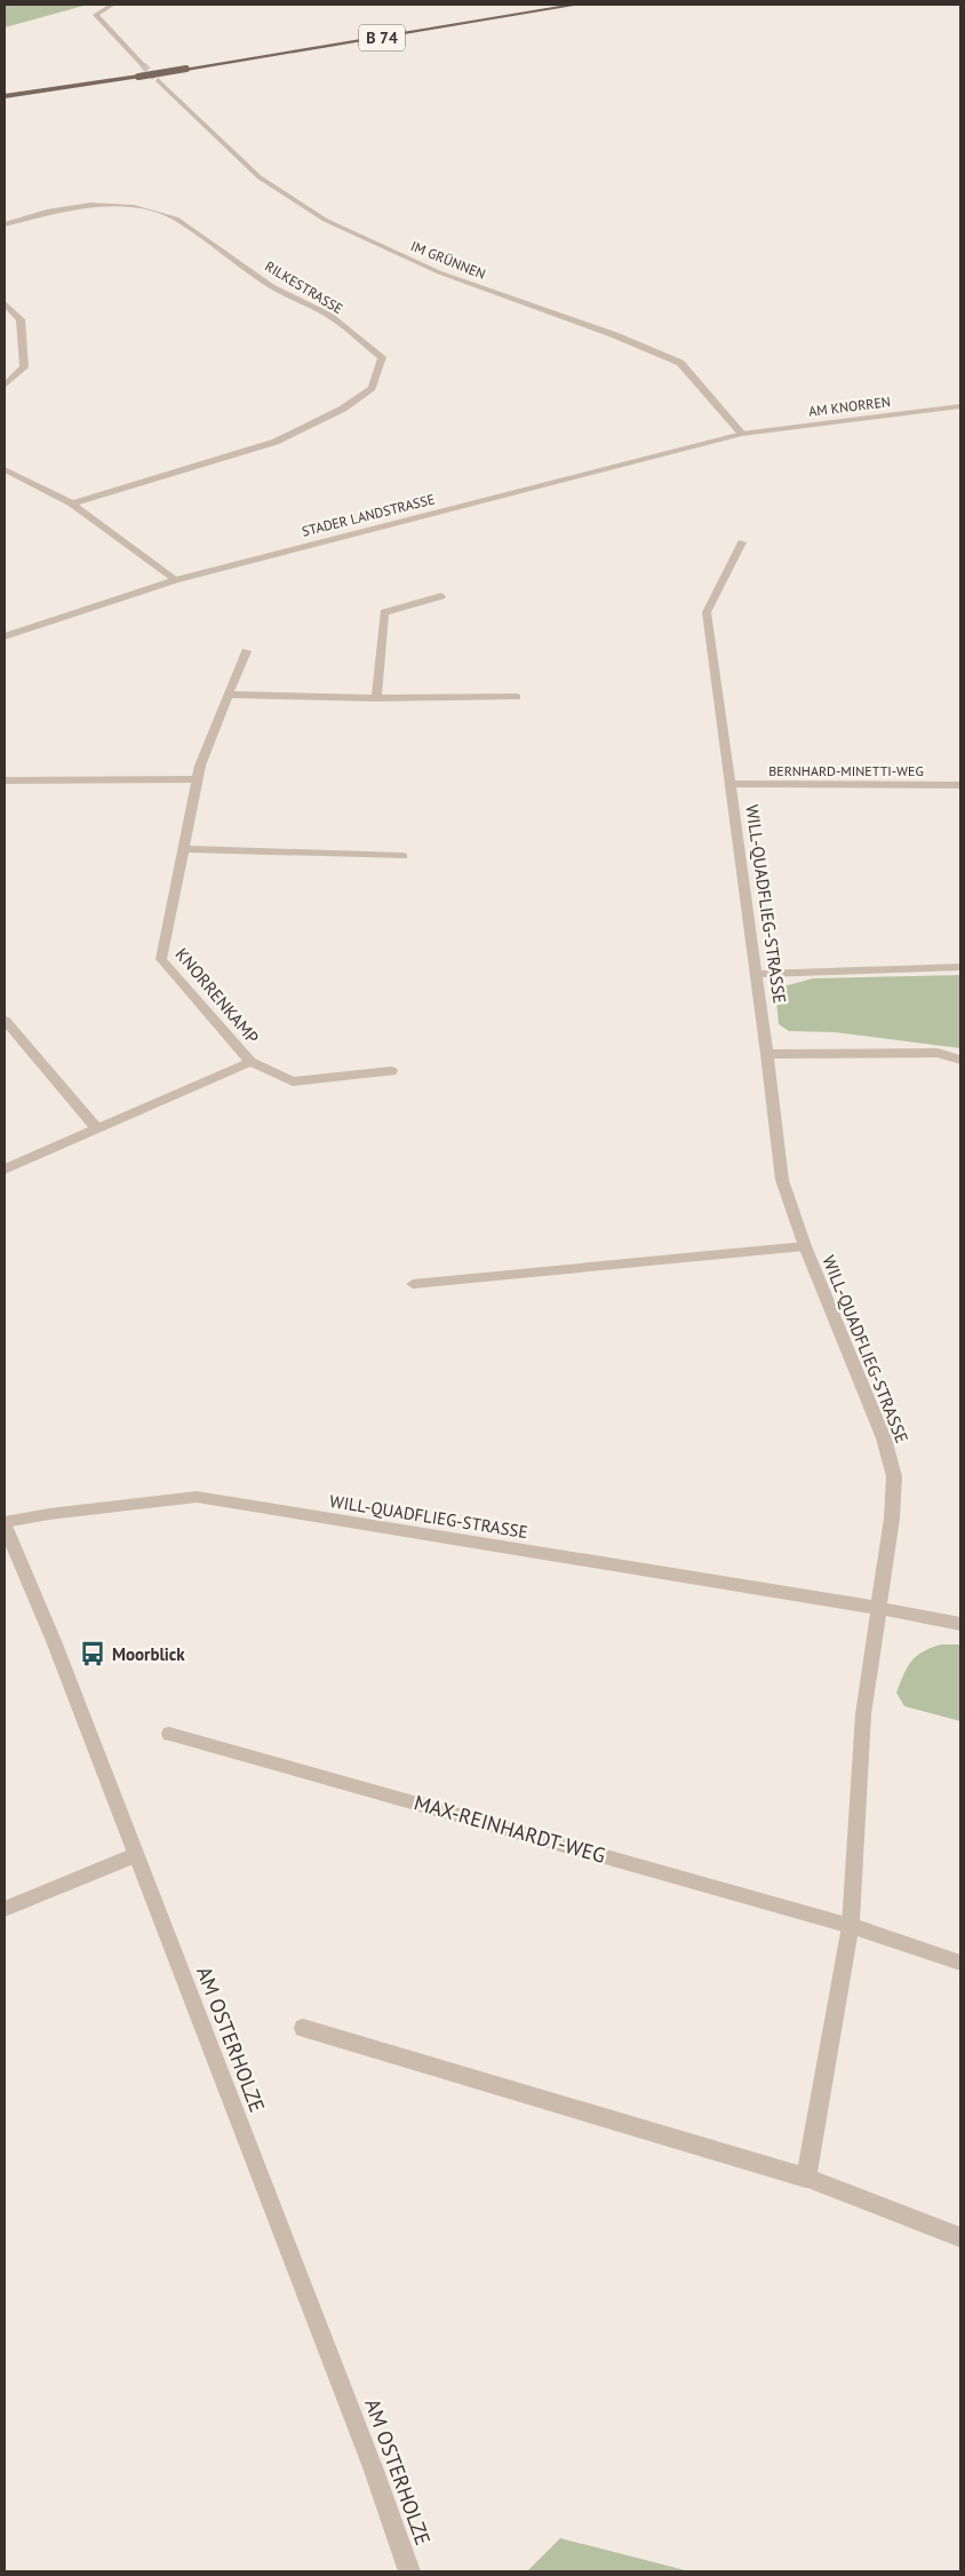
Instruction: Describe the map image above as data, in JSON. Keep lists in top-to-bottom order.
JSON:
{
  "streets": {
    "main road": ["B 74"],
    "street": [
      "IM GRÜNNEN",
      "RILKESTRASSE",
      "AM KNORREN",
      "STADER LANDSTRASSE",
      "BERNHARD-MINETTI-WEG",
      "WILL-QUADFLIEG-STRASSE",
      "KNORRENKAMP",
      "MAX-REINHARDT-WEG",
      "AM OSTERHOLZE"
    ]
  },
  "crossings": [
    ["IM GRÜNNEN", "AM KNORREN"],
    ["IM GRÜNNEN", "STADER LANDSTRASSE"],
    ["AM KNORREN", "STADER LANDSTRASSE"],
    ["BERNHARD-MINETTI-WEG", "WILL-QUADFLIEG-STRASSE"],
    ["WILL-QUADFLIEG-STRASSE", "AM OSTERHOLZE"]
  ],
  "places": {
    "bus stop": ["Moorblick"]
  }
}
